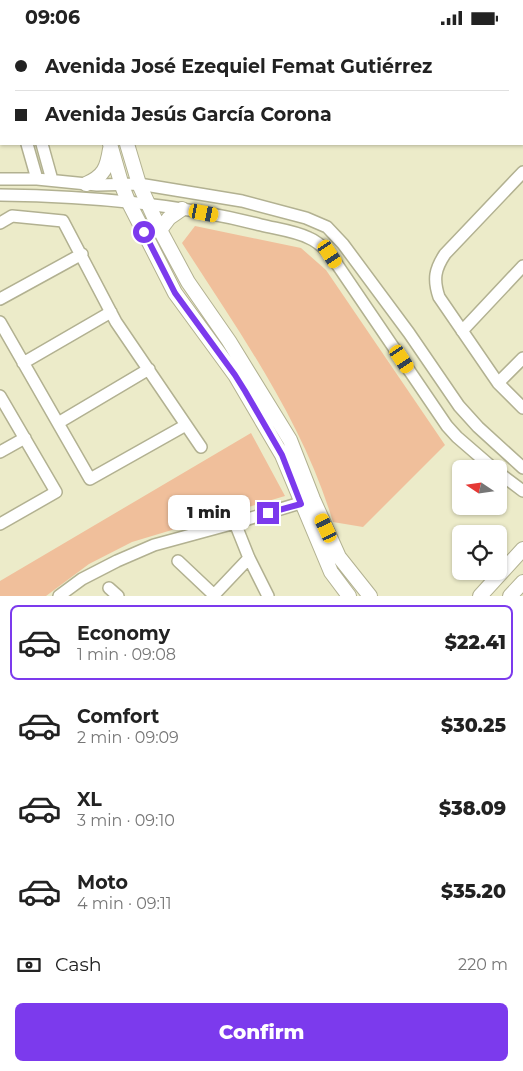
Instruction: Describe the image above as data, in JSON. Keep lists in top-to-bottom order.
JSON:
{
  "north": "left",
  "page": {
    "status": "09:06",
    "banner": ["Avenida José Ezequiel Femat Gutiérrez", "Avenida Jesús García Corona"],
    "bubble": "1 min",
    "list": [
      {
        "name": "Economy",
        "note": "1 min · 09:08",
        "value": "$22.41"
      },
      {
        "name": "Comfort",
        "note": "2 min · 09:09",
        "value": "$30.25"
      },
      {
        "name": "XL",
        "note": "3 min · 09:10",
        "value": "$38.09"
      },
      {
        "name": "Moto",
        "note": "4 min · 09:11",
        "value": "$35.20"
      }
    ],
    "pay": ["Cash", "220 m"],
    "buttons": "Confirm"
  }
}
